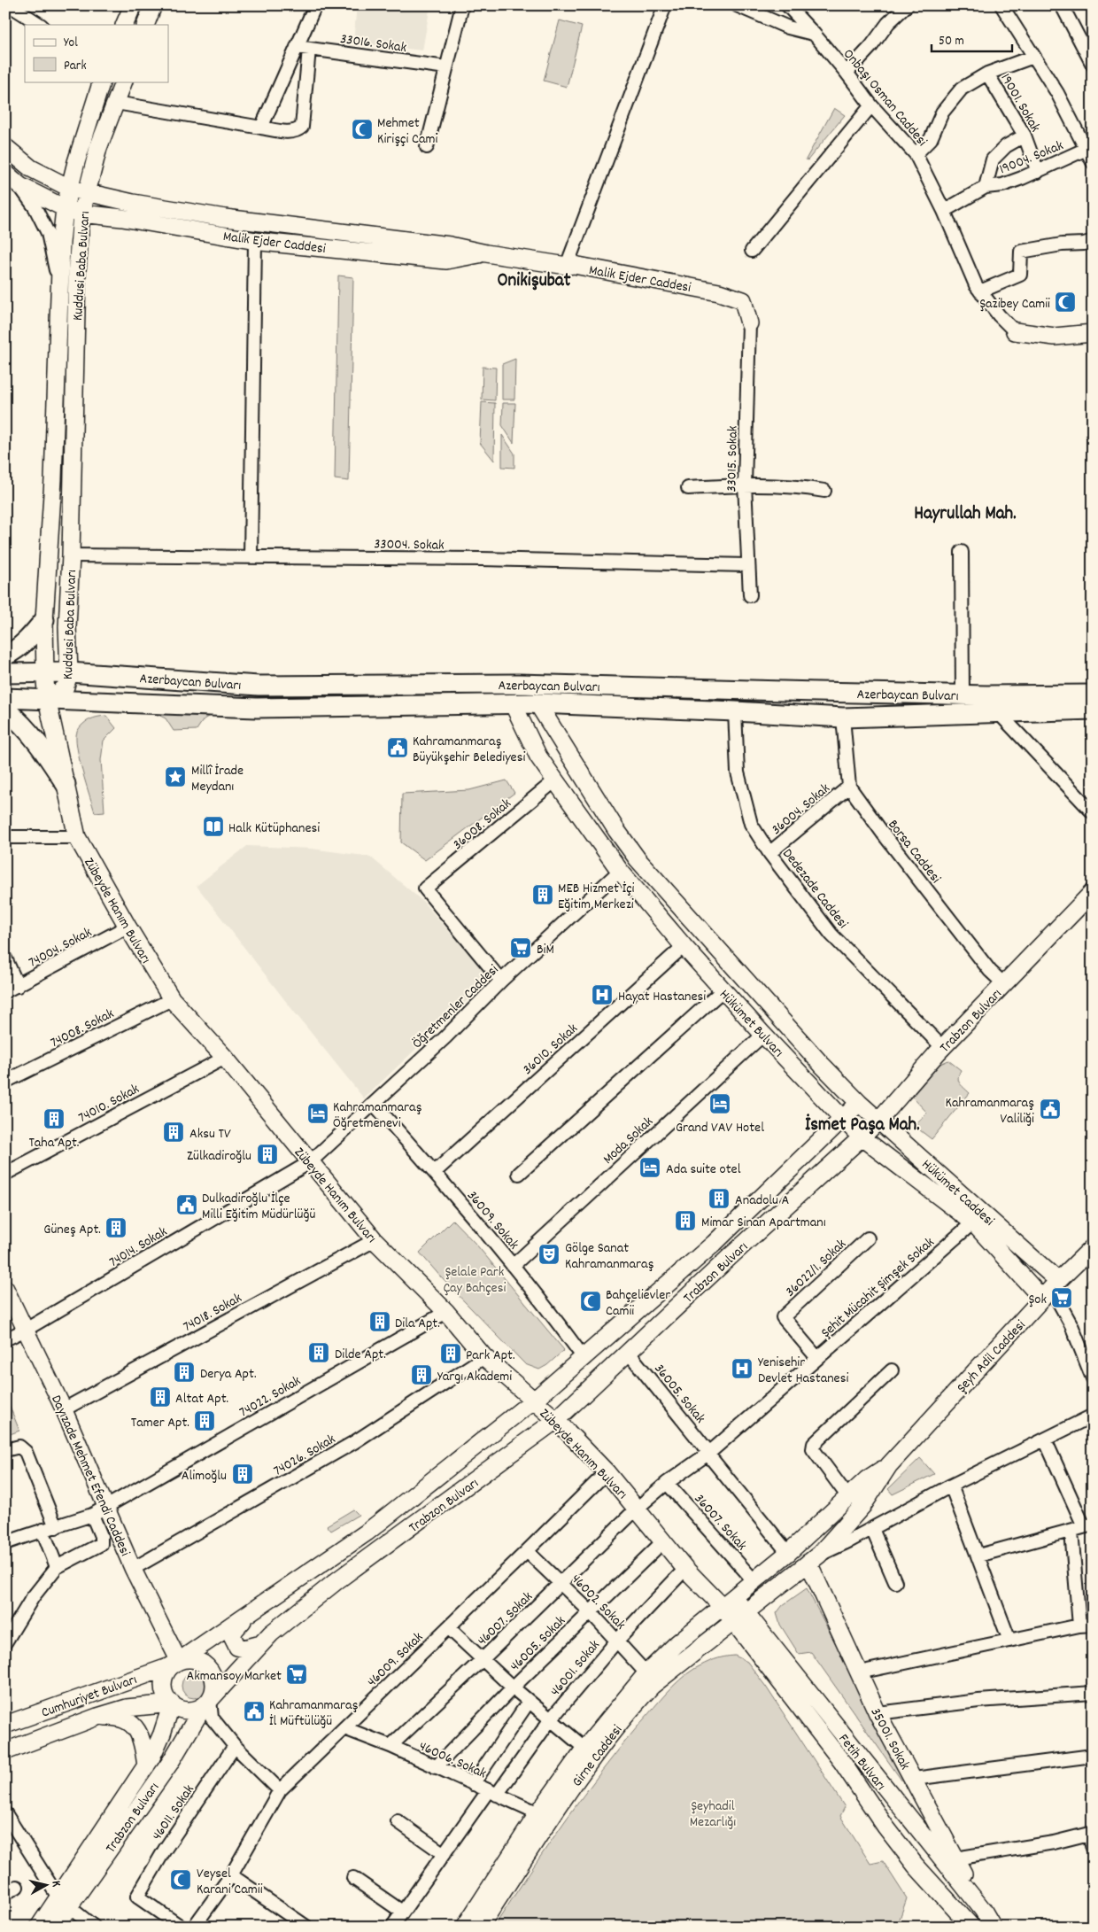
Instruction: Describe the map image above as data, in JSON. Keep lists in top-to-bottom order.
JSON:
{
  "streets": {
    "main road": [
      "Malik Ejder Caddesi",
      "Kuddusi Baba Bulvarı",
      "Azerbaycan Bulvarı",
      "Zübeyde Hanım Bulvarı",
      "Trabzon Bulvarı",
      "Hükümet Bulvarı",
      "Hükümet Caddesi",
      "Şeyh Adil Caddesi",
      "Cumhuriyet Bulvarı",
      "35001. Sokak",
      "Girne Caddesi",
      "Fetih Bulvarı"
    ],
    "street": [
      "33016. Sokak",
      "Onbaşı Osman Caddesi",
      "19001. Sokak",
      "19004. Sokak",
      "33015. Sokak",
      "33004. Sokak",
      "36004. Sokak",
      "36008. Sokak",
      "Borsa Caddesi",
      "Dedezade Caddesi",
      "74004. Sokak",
      "Öğretmenler Caddesi",
      "74008. Sokak",
      "36010. Sokak",
      "74010. Sokak",
      "Moda Sokak",
      "36009. Sokak",
      "74014. Sokak",
      "36022/1. Sokak",
      "Şehit Mücahit Şimşek Sokak",
      "74018. Sokak",
      "36005. Sokak",
      "74022. Sokak",
      "74026. Sokak",
      "Dayızade Mehmet Efendi Caddesi",
      "36007. Sokak",
      "46002. Sokak",
      "46007. Sokak",
      "46005. Sokak",
      "46009. Sokak",
      "46001. Sokak",
      "46006. Sokak",
      "46011. Sokak"
    ]
  },
  "crossings": [
    ["19001. Sokak", "19004. Sokak"],
    ["Malik Ejder Caddesi", "Kuddusi Baba Bulvarı"],
    ["Malik Ejder Caddesi", "33015. Sokak"],
    ["Kuddusi Baba Bulvarı", "33004. Sokak"],
    ["Kuddusi Baba Bulvarı", "Azerbaycan Bulvarı"],
    ["Kuddusi Baba Bulvarı", "Zübeyde Hanım Bulvarı"],
    ["33015. Sokak", "33004. Sokak"],
    ["Azerbaycan Bulvarı", "Dedezade Caddesi"],
    ["Azerbaycan Bulvarı", "Zübeyde Hanım Bulvarı"],
    ["Azerbaycan Bulvarı", "Hükümet Bulvarı"],
    ["36004. Sokak", "Borsa Caddesi"],
    ["36004. Sokak", "Dedezade Caddesi"],
    ["36008. Sokak", "Öğretmenler Caddesi"],
    ["36008. Sokak", "Hükümet Bulvarı"],
    ["Borsa Caddesi", "Trabzon Bulvarı"],
    ["Dedezade Caddesi", "Trabzon Bulvarı"],
    ["Zübeyde Hanım Bulvarı", "74004. Sokak"],
    ["Zübeyde Hanım Bulvarı", "Öğretmenler Caddesi"],
    ["Zübeyde Hanım Bulvarı", "Trabzon Bulvarı"],
    ["Zübeyde Hanım Bulvarı", "74008. Sokak"],
    ["Zübeyde Hanım Bulvarı", "74010. Sokak"],
    ["Zübeyde Hanım Bulvarı", "74014. Sokak"],
    ["Zübeyde Hanım Bulvarı", "Şehit Mücahit Şimşek Sokak"],
    ["Zübeyde Hanım Bulvarı", "74018. Sokak"],
    ["Zübeyde Hanım Bulvarı", "Şeyh Adil Caddesi"],
    ["Zübeyde Hanım Bulvarı", "74022. Sokak"],
    ["Zübeyde Hanım Bulvarı", "74026. Sokak"],
    ["Zübeyde Hanım Bulvarı", "46007. Sokak"],
    ["Zübeyde Hanım Bulvarı", "46005. Sokak"],
    ["Zübeyde Hanım Bulvarı", "46009. Sokak"],
    ["Zübeyde Hanım Bulvarı", "46001. Sokak"],
    ["Zübeyde Hanım Bulvarı", "Girne Caddesi"],
    ["Zübeyde Hanım Bulvarı", "Fetih Bulvarı"],
    ["Öğretmenler Caddesi", "Hükümet Bulvarı"],
    ["Öğretmenler Caddesi", "36009. Sokak"],
    ["Öğretmenler Caddesi", "74014. Sokak"],
    ["Trabzon Bulvarı", "Hükümet Bulvarı"],
    ["Trabzon Bulvarı", "Hükümet Caddesi"],
    ["Trabzon Bulvarı", "36009. Sokak"],
    ["Trabzon Bulvarı", "36005. Sokak"],
    ["Trabzon Bulvarı", "Dayızade Mehmet Efendi Caddesi"],
    ["Trabzon Bulvarı", "Cumhuriyet Bulvarı"],
    ["Hükümet Bulvarı", "36010. Sokak"],
    ["Hükümet Bulvarı", "Moda Sokak"],
    ["Hükümet Bulvarı", "Hükümet Caddesi"],
    ["Hükümet Bulvarı", "Şehit Mücahit Şimşek Sokak"],
    ["Hükümet Bulvarı", "Şeyh Adil Caddesi"],
    ["36010. Sokak", "36009. Sokak"],
    ["Moda Sokak", "36009. Sokak"],
    ["Hükümet Caddesi", "Şeyh Adil Caddesi"],
    ["74014. Sokak", "Dayızade Mehmet Efendi Caddesi"],
    ["36022/1. Sokak", "Şehit Mücahit Şimşek Sokak"],
    ["Şehit Mücahit Şimşek Sokak", "36005. Sokak"],
    ["Şehit Mücahit Şimşek Sokak", "36007. Sokak"],
    ["Şehit Mücahit Şimşek Sokak", "46007. Sokak"],
    ["74018. Sokak", "Dayızade Mehmet Efendi Caddesi"],
    ["Şeyh Adil Caddesi", "36005. Sokak"],
    ["Şeyh Adil Caddesi", "36007. Sokak"],
    ["Şeyh Adil Caddesi", "35001. Sokak"],
    ["Şeyh Adil Caddesi", "Girne Caddesi"],
    ["Şeyh Adil Caddesi", "Fetih Bulvarı"],
    ["74022. Sokak", "Dayızade Mehmet Efendi Caddesi"],
    ["74026. Sokak", "Dayızade Mehmet Efendi Caddesi"],
    ["Dayızade Mehmet Efendi Caddesi", "Cumhuriyet Bulvarı"],
    ["46002. Sokak", "46007. Sokak"],
    ["46002. Sokak", "46005. Sokak"],
    ["46002. Sokak", "46009. Sokak"],
    ["46002. Sokak", "46001. Sokak"],
    ["46002. Sokak", "Girne Caddesi"],
    ["46007. Sokak", "46006. Sokak"],
    ["46005. Sokak", "46006. Sokak"],
    ["46009. Sokak", "46006. Sokak"],
    ["46001. Sokak", "46006. Sokak"],
    ["35001. Sokak", "Fetih Bulvarı"],
    ["Girne Caddesi", "46006. Sokak"],
    ["Girne Caddesi", "Fetih Bulvarı"]
  ],
  "districts": ["Onikişubat", "Hayrullah Mah.", "İsmet Paşa Mah."],
  "parks": ["Şelale Park Çay Bahçesi", "Şeyhadil Mezarlığı"],
  "places": {
    "mosque": [
      "Mehmet Kirişçi Cami",
      "Şazibey Camii",
      "Bahçelievler Camii",
      "Veysel Karani Camii"
    ],
    "public building": [
      "Kahramanmaraş Büyükşehir Belediyesi",
      "Kahramanmaraş Valiliği",
      "Dulkadiroğlu İlçe Milli Eğitim Müdürlüğü",
      "Kahramanmaraş İl Müftülüğü"
    ],
    "place": ["Millî İrade Meydanı"],
    "library": ["Halk Kütüphanesi"],
    "building": [
      "MEB Hizmet İçi Eğitim Merkezi",
      "Taha Apt.",
      "Aksu TV",
      "Zülkadiroğlu",
      "Anadolu A",
      "Mimar Sinan Apartmanı",
      "Güneş Apt.",
      "Dila Apt.",
      "Dilde Apt.",
      "Park Apt.",
      "Derya Apt.",
      "Yargı Akademi",
      "Altat Apt.",
      "Tamer Apt.",
      "Alimoğlu"
    ],
    "supermarket": ["BiM", "Şok", "Akmansoy Market"],
    "hospital": ["Hayat Hastanesi", "Yenisehir Devlet Hastanesi"],
    "hotel": ["Grand VAV Hotel", "Kahramanmaraş Öğretmenevi", "Ada suite otel"],
    "theatre": ["Gölge Sanat Kahramanmaraş"]
  },
  "legend": ["Yol", "Park"],
  "scale_bar": "50 m",
  "north": "right"
}
